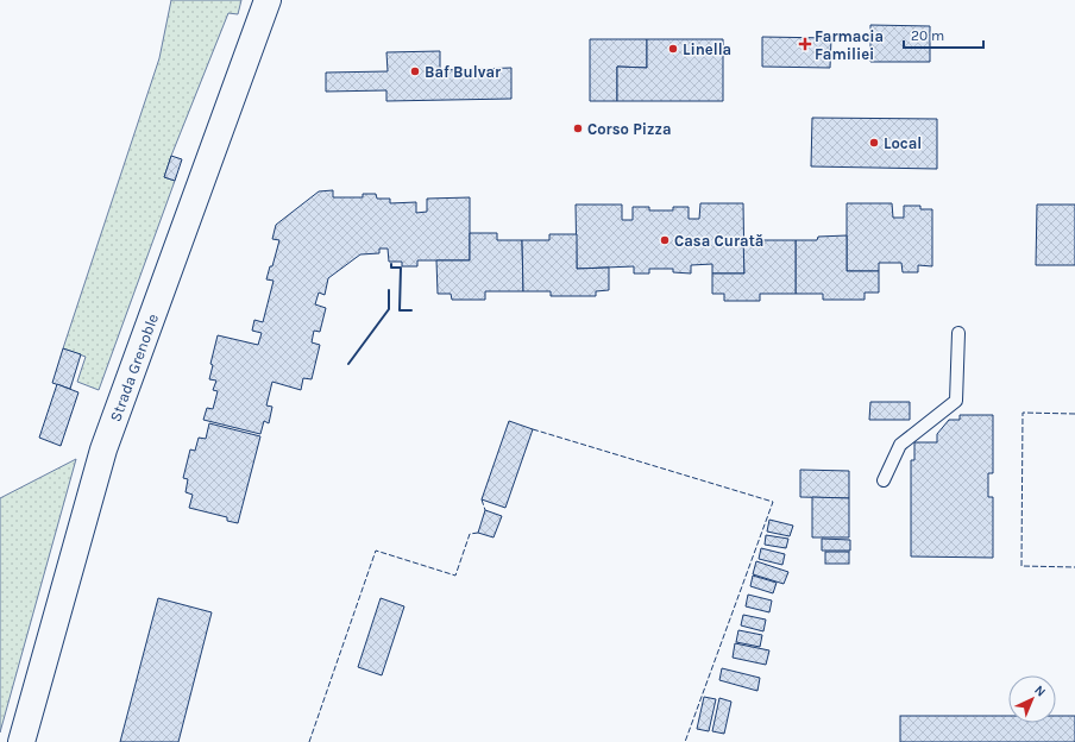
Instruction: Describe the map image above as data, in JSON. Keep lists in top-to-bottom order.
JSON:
{
  "streets": {
    "highway": ["Strada Grenoble"]
  },
  "places": {
    "health": ["Farmacia Familiei"],
    "other": [
      "Linella",
      "Baf Bulvar",
      "Corso Pizza",
      "Local",
      "Casa Curată"
    ]
  },
  "scale_bar": "20 m",
  "north": "top right"
}
